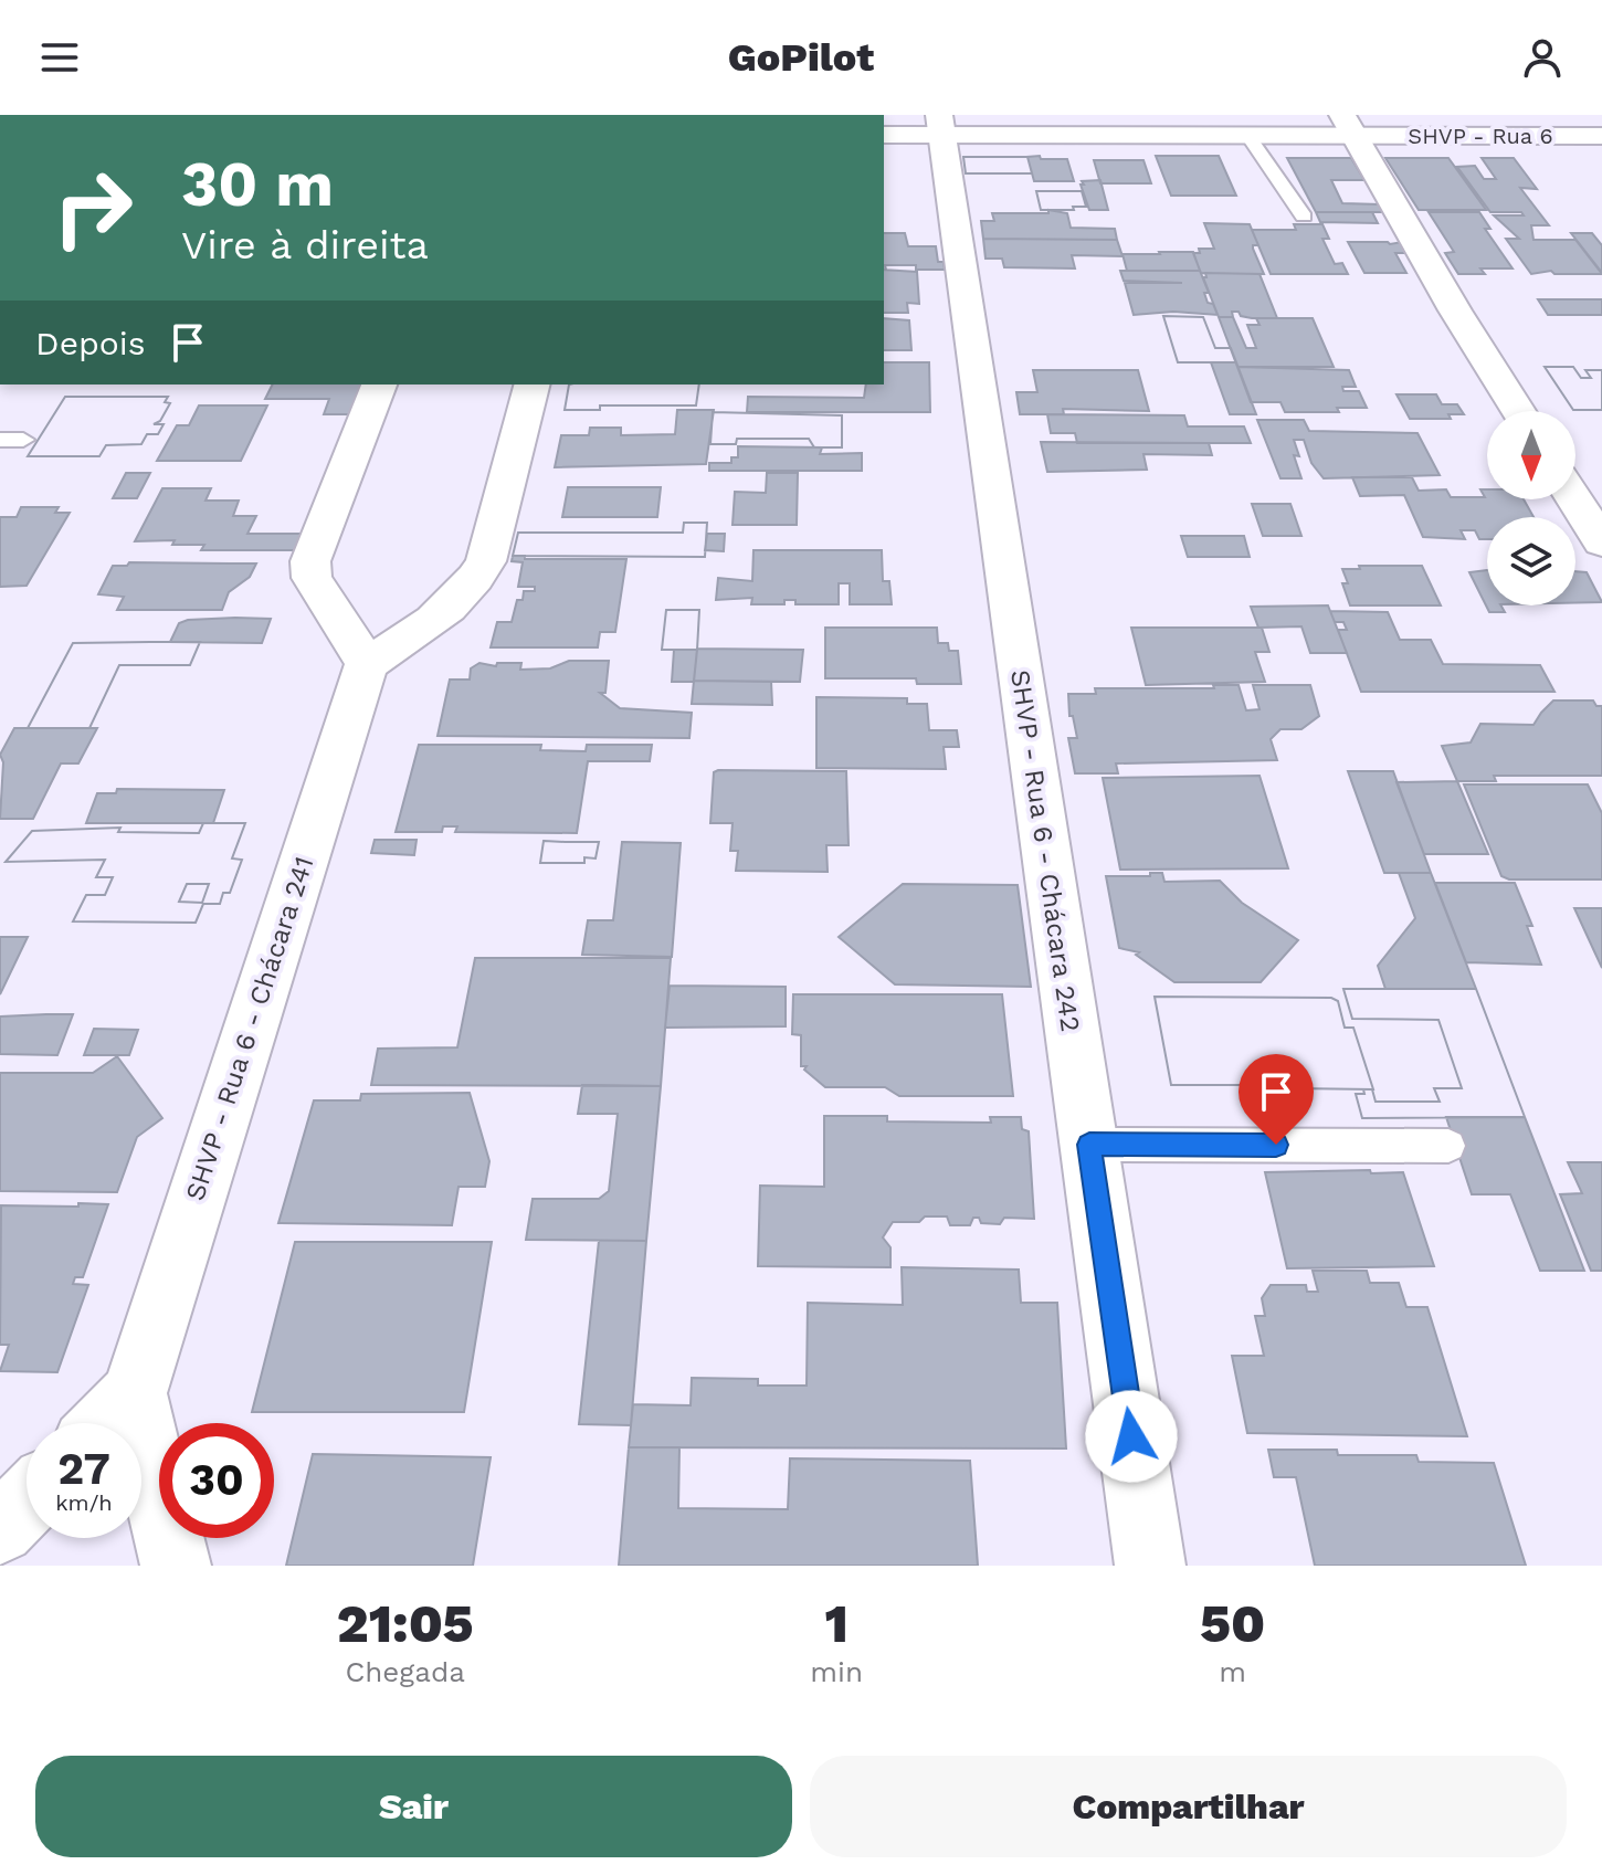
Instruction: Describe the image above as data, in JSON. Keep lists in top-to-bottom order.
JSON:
{
  "streets": {
    "street": ["SHVP - Rua 6", "SHVP - Rua 6 - Chácara 242", "SHVP - Rua 6 - Chácara 241"]
  },
  "crossings": [
    ["SHVP - Rua 6", "SHVP - Rua 6 - Chácara 242"]
  ],
  "north": "bottom",
  "page": {
    "header": "GoPilot",
    "turn": ["30 m", "Vire à direita"],
    "then": "Depois",
    "speed": "27 km/h",
    "limit": "30",
    "eta": [
      "21:05",
      "Chegada",
      "1",
      "min",
      "50",
      "m"
    ],
    "buttons": ["Sair", "Compartilhar"]
  }
}
